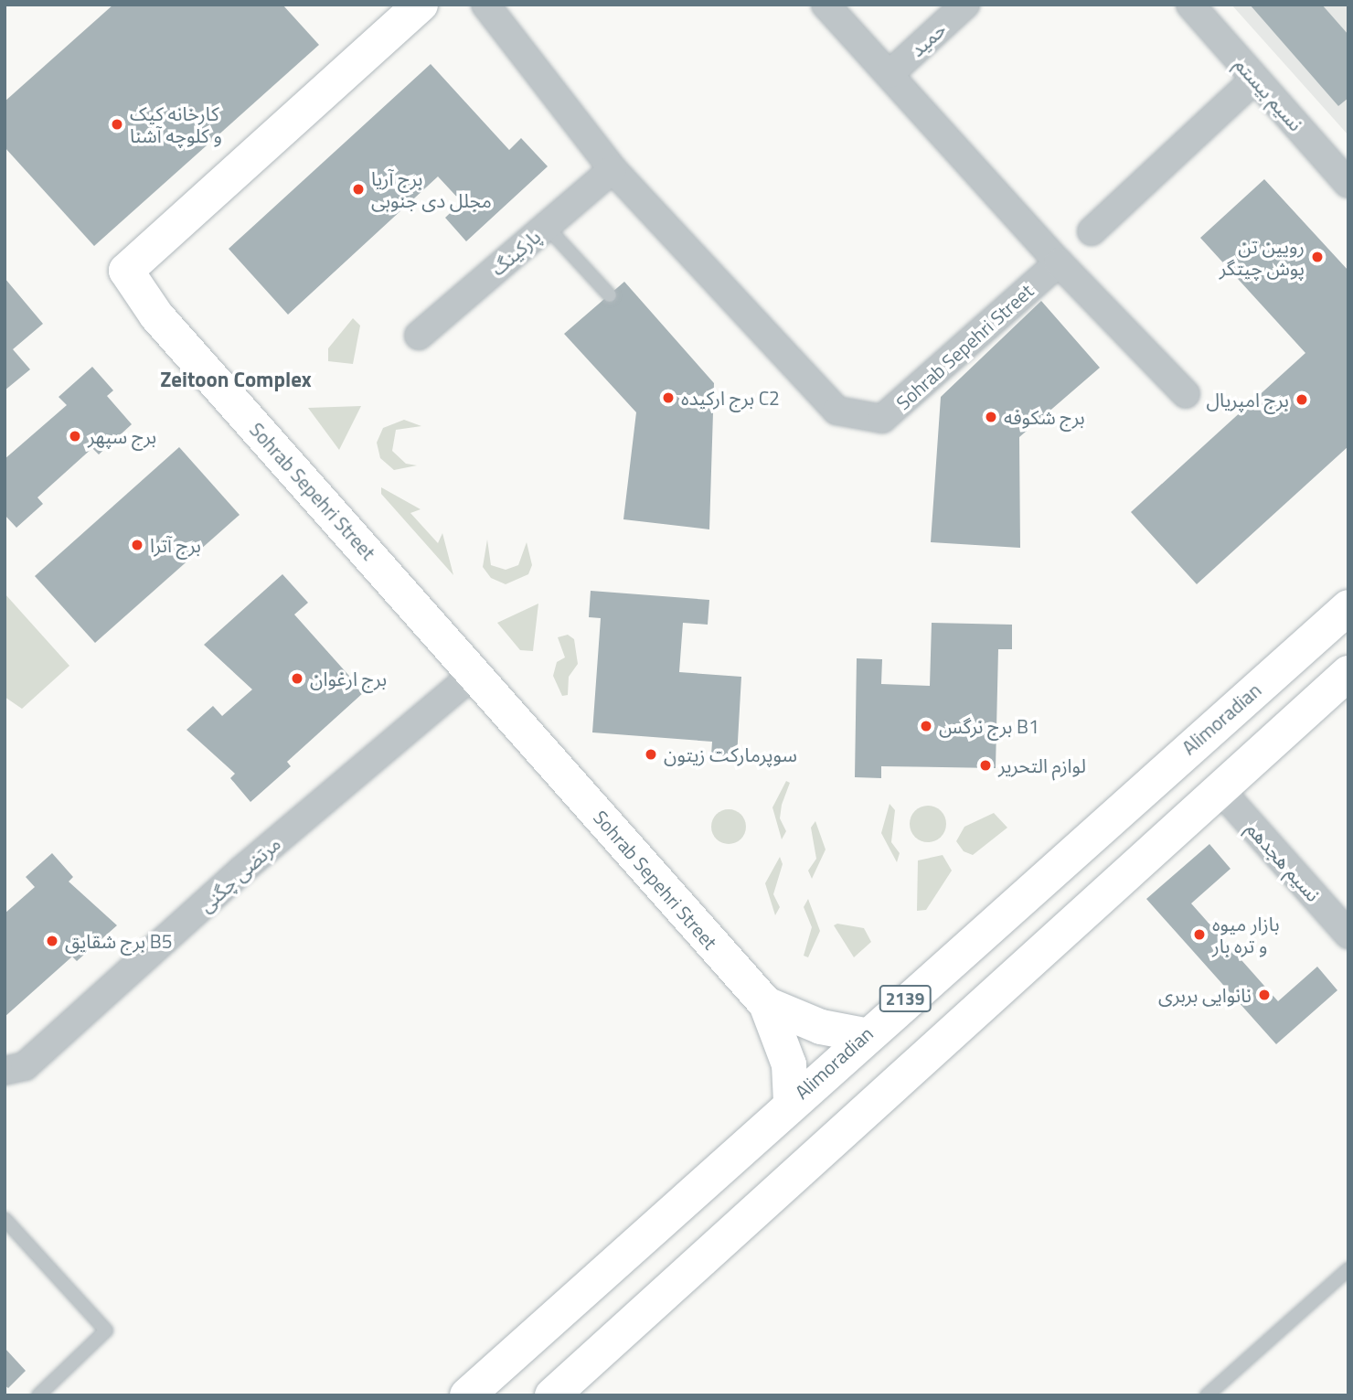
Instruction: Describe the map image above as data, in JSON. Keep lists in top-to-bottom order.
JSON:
{
  "streets": {
    "main road": ["Sohrab Sepehri Street", "Alimoradian", "2139"],
    "street": [
      "حمید",
      "نسیم بیستم",
      "پارکینگ",
      "نسیم هجدهم",
      "مرتضی چگنی"
    ]
  },
  "crossings": [
    ["پارکینگ", "Sohrab Sepehri Street"],
    ["Sohrab Sepehri Street", "Alimoradian"],
    ["Sohrab Sepehri Street", "مرتضی چگنی"],
    ["نسیم هجدهم", "2139"]
  ],
  "districts": ["Zeitoon Complex"],
  "places": [
    "کارخانه کیک و کلوچه آشنا",
    "برج آریا مجلل دی جنوبی",
    "رویین تن پوش چیتگر",
    "برج ارکیده C2",
    "برج امپریال",
    "برج شکوفه",
    "برج سپهر",
    "برج آترا",
    "برج ارغوان",
    "برج نرگس B1",
    "سوپرمارکت زیتون",
    "لوازم التحریر",
    "بازار میوه و تره بار",
    "برج شقایق B5",
    "نانوایی بربری"
  ]
}
